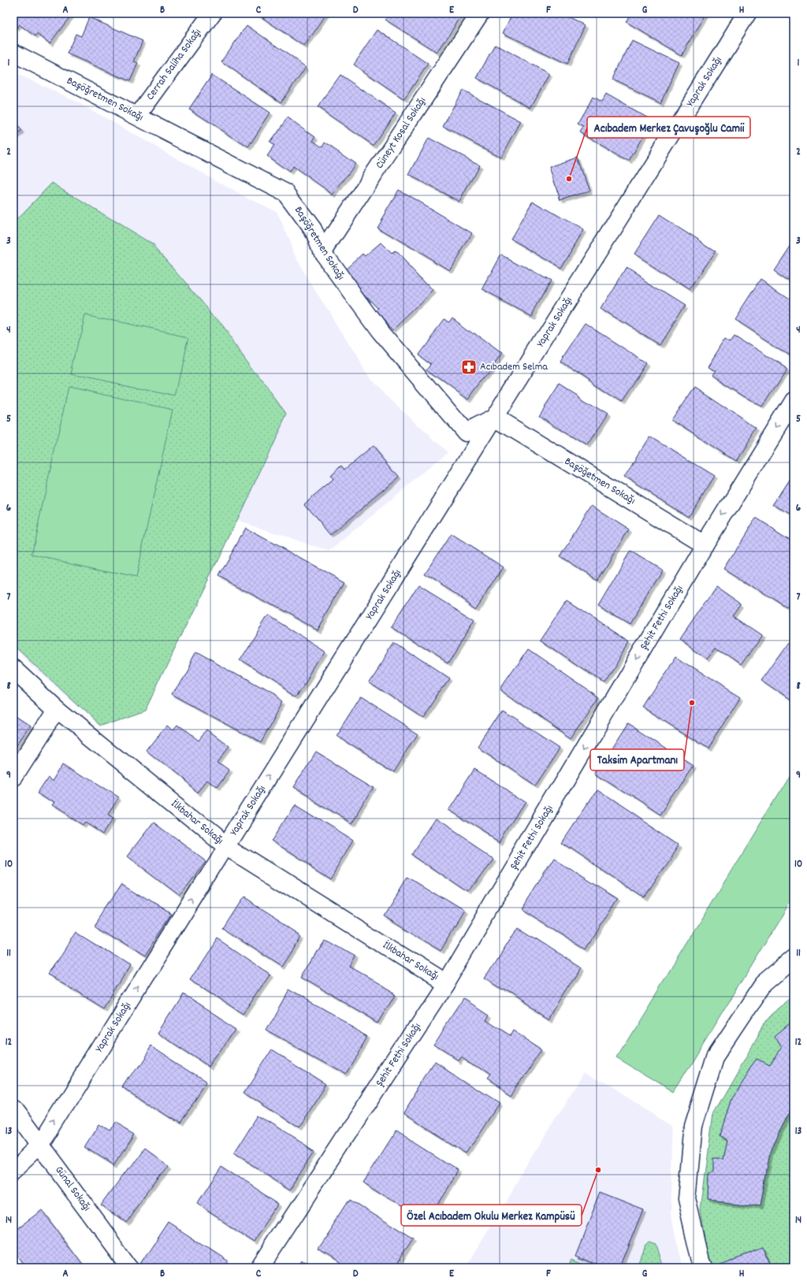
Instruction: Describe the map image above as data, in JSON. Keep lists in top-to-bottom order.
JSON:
{
  "streets": {
    "street": [
      "Cerrah Saliha Sokağı",
      "Yaprak Sokağı",
      "Başöğretmen Sokağı",
      "Cüneyt Kosal Sokağı",
      "Başöğetmen Sokağı",
      "Şehit Fethi Sokağı",
      "İlkbahar Sokağı",
      "Günal Sokağı"
    ]
  },
  "crossings": [
    ["Cerrah Saliha Sokağı", "Başöğretmen Sokağı"],
    ["Yaprak Sokağı", "Başöğretmen Sokağı"],
    ["Yaprak Sokağı", "Başöğetmen Sokağı"],
    ["Yaprak Sokağı", "İlkbahar Sokağı"],
    ["Yaprak Sokağı", "Günal Sokağı"],
    ["Başöğretmen Sokağı", "Cüneyt Kosal Sokağı"],
    ["Başöğretmen Sokağı", "Başöğetmen Sokağı"],
    ["Başöğetmen Sokağı", "Şehit Fethi Sokağı"],
    ["Şehit Fethi Sokağı", "İlkbahar Sokağı"]
  ],
  "one_way": ["Yaprak Sokağı", "Şehit Fethi Sokağı"],
  "places": {
    "other": ["Acıbadem Merkez Çavuşoğlu Camii", "Taksim Apartmanı", "Özel Acıbadem Okulu Merkez Kampüsü"],
    "pharmacy": ["Acıbadem Selma"]
  },
  "grid": {
    "columns": [
      "A",
      "B",
      "C",
      "D",
      "E",
      "F",
      "G",
      "H"
    ],
    "rows": [
      "1",
      "2",
      "3",
      "4",
      "5",
      "6",
      "7",
      "8",
      "9",
      "10",
      "11",
      "12",
      "13",
      "14"
    ]
  }
}
